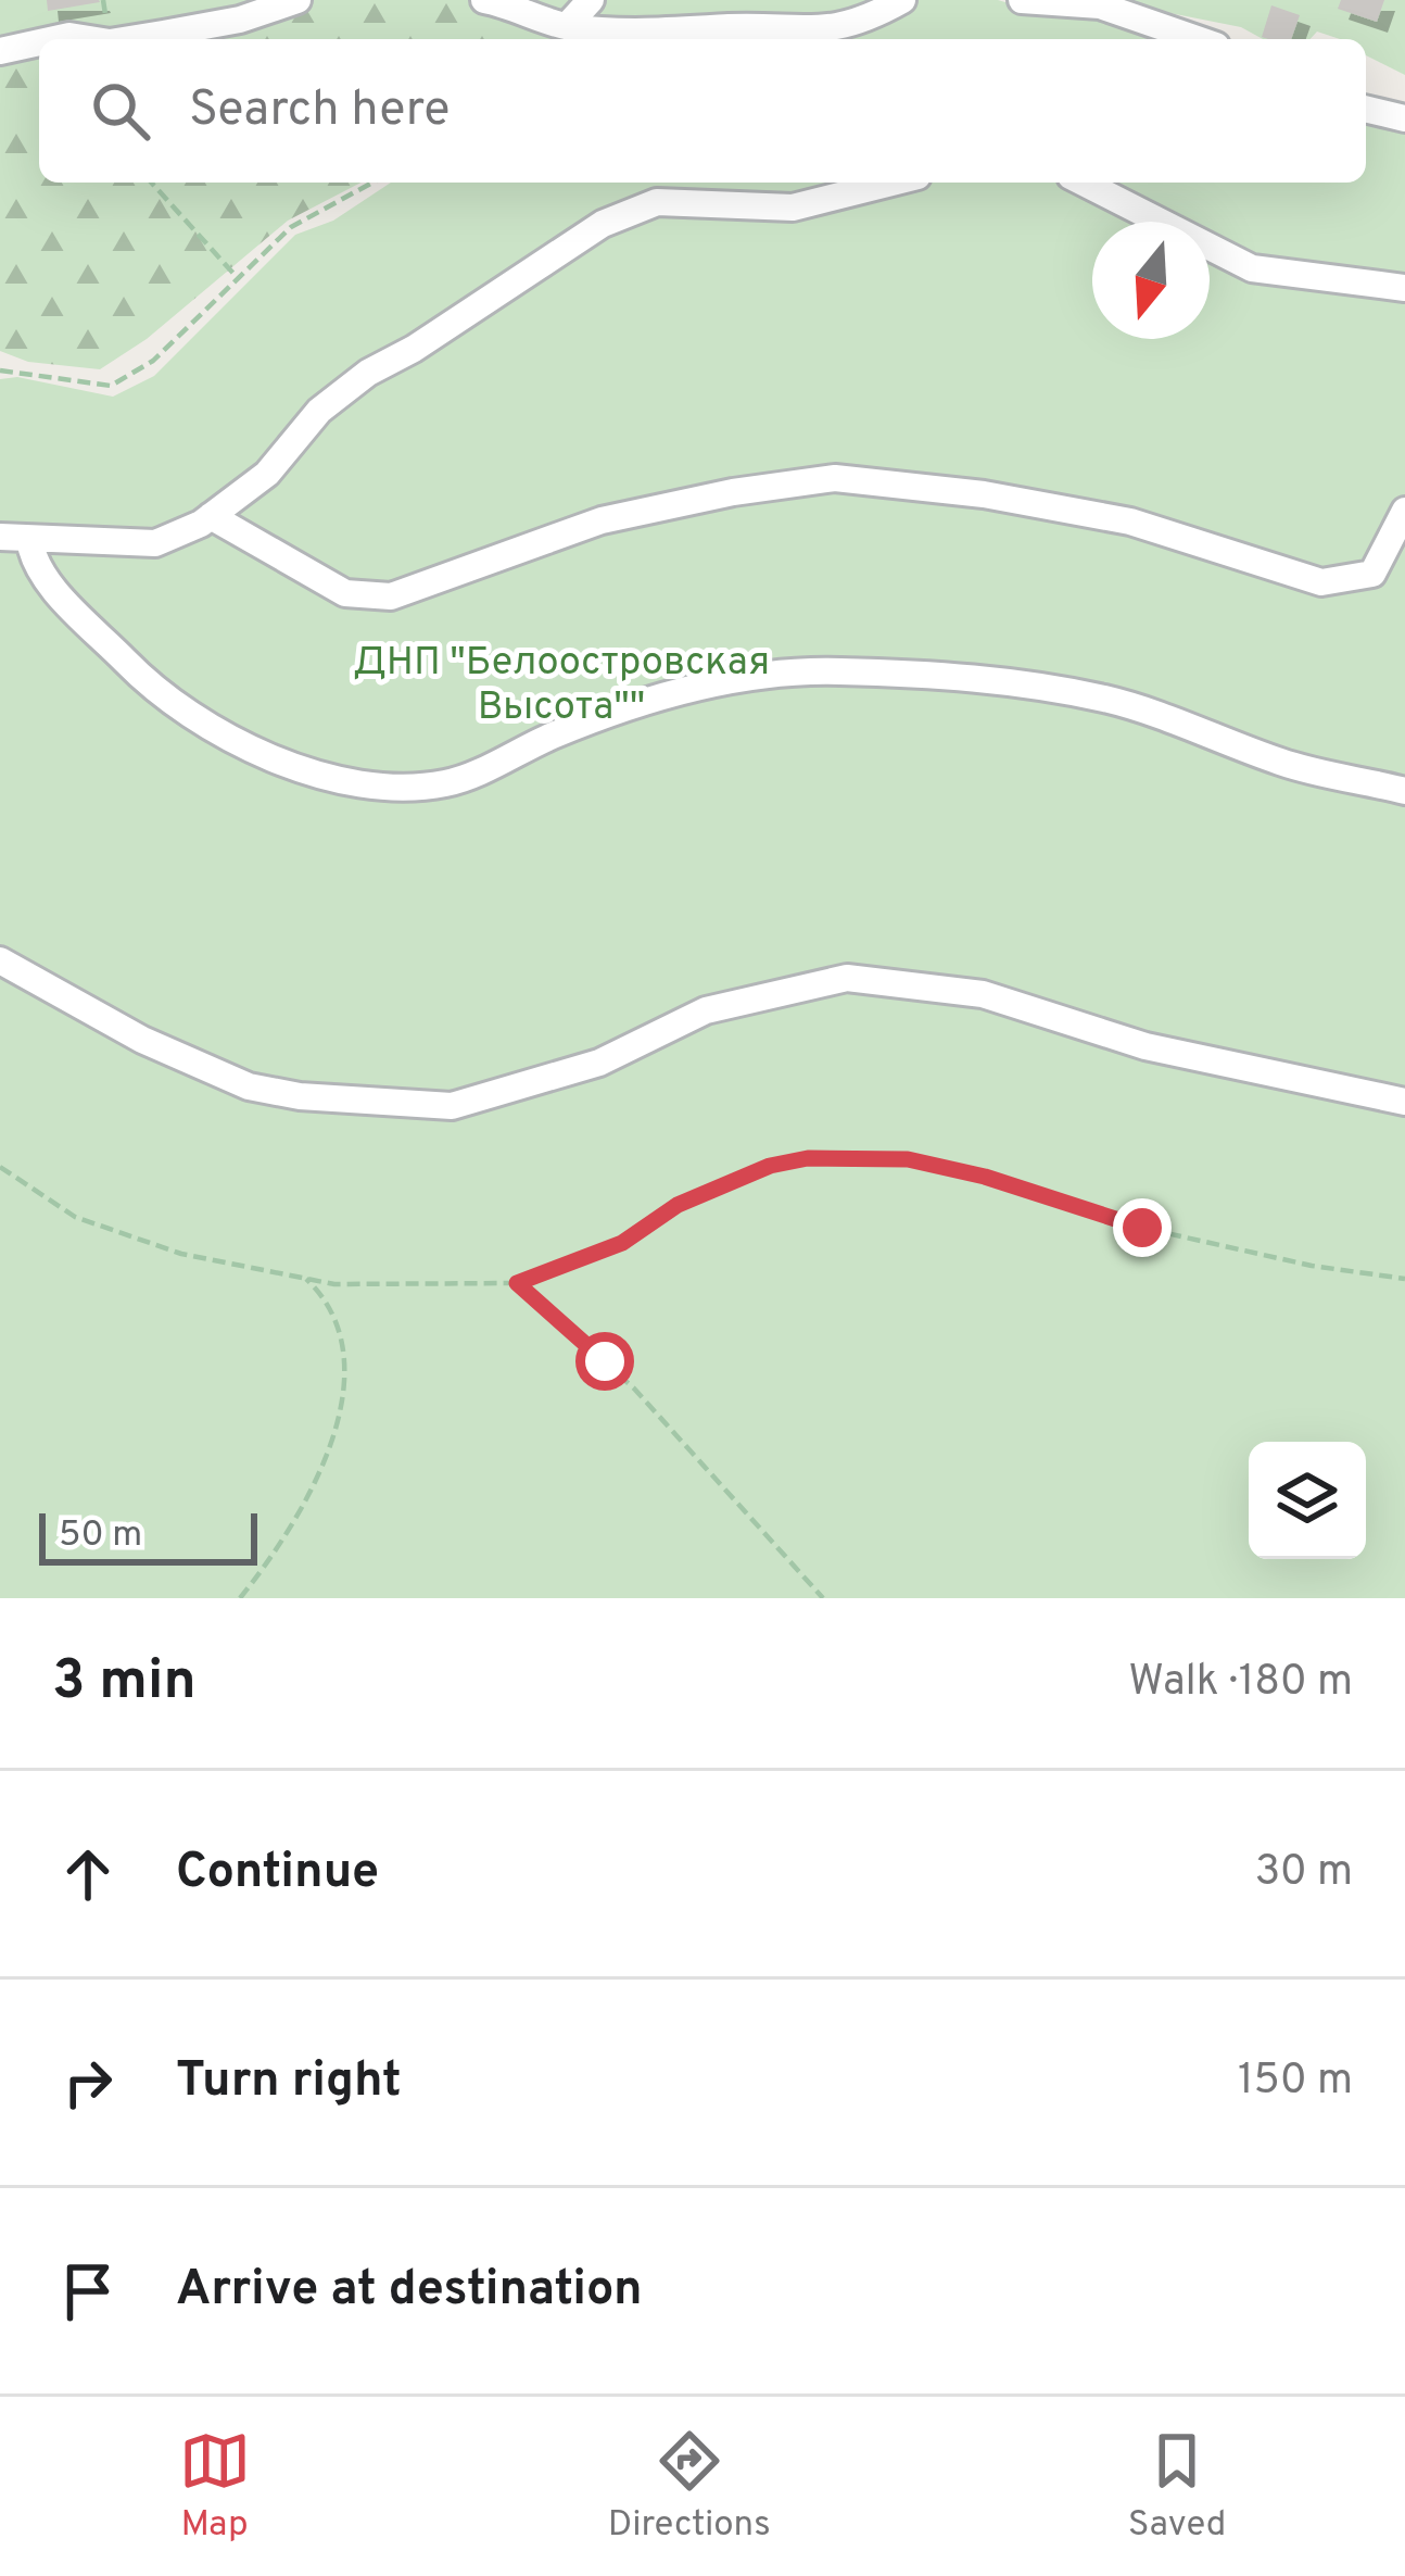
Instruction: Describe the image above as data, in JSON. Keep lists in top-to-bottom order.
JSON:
{
  "parks": ["ДНП \"Белоостровская Высота\"\""],
  "scale_bar": "50 m",
  "north": "bottom",
  "page": {
    "search": "Search here",
    "scale": "50 m",
    "heading": ["3 min", "Walk · 180 m"],
    "list": [
      ["Continue", "30 m"],
      ["Turn right", "150 m"],
      "Arrive at destination"
    ],
    "nav": ["Map", "Directions", "Saved"]
  }
}
